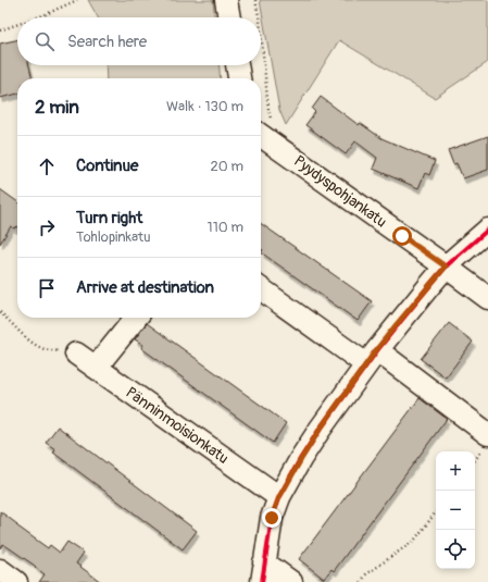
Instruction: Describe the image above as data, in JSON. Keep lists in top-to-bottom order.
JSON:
{
  "streets": {
    "street": ["Pyydyspohjankatu", "Pänninmoisionkatu"]
  },
  "page": {
    "search": "Search here",
    "heading": ["2 min", "Walk · 130 m"],
    "list": [
      ["Continue", "20 m"],
      ["Turn right", "Tohlopinkatu", "110 m"],
      "Arrive at destination"
    ],
    "map_buttons": ["+", "−"]
  }
}
